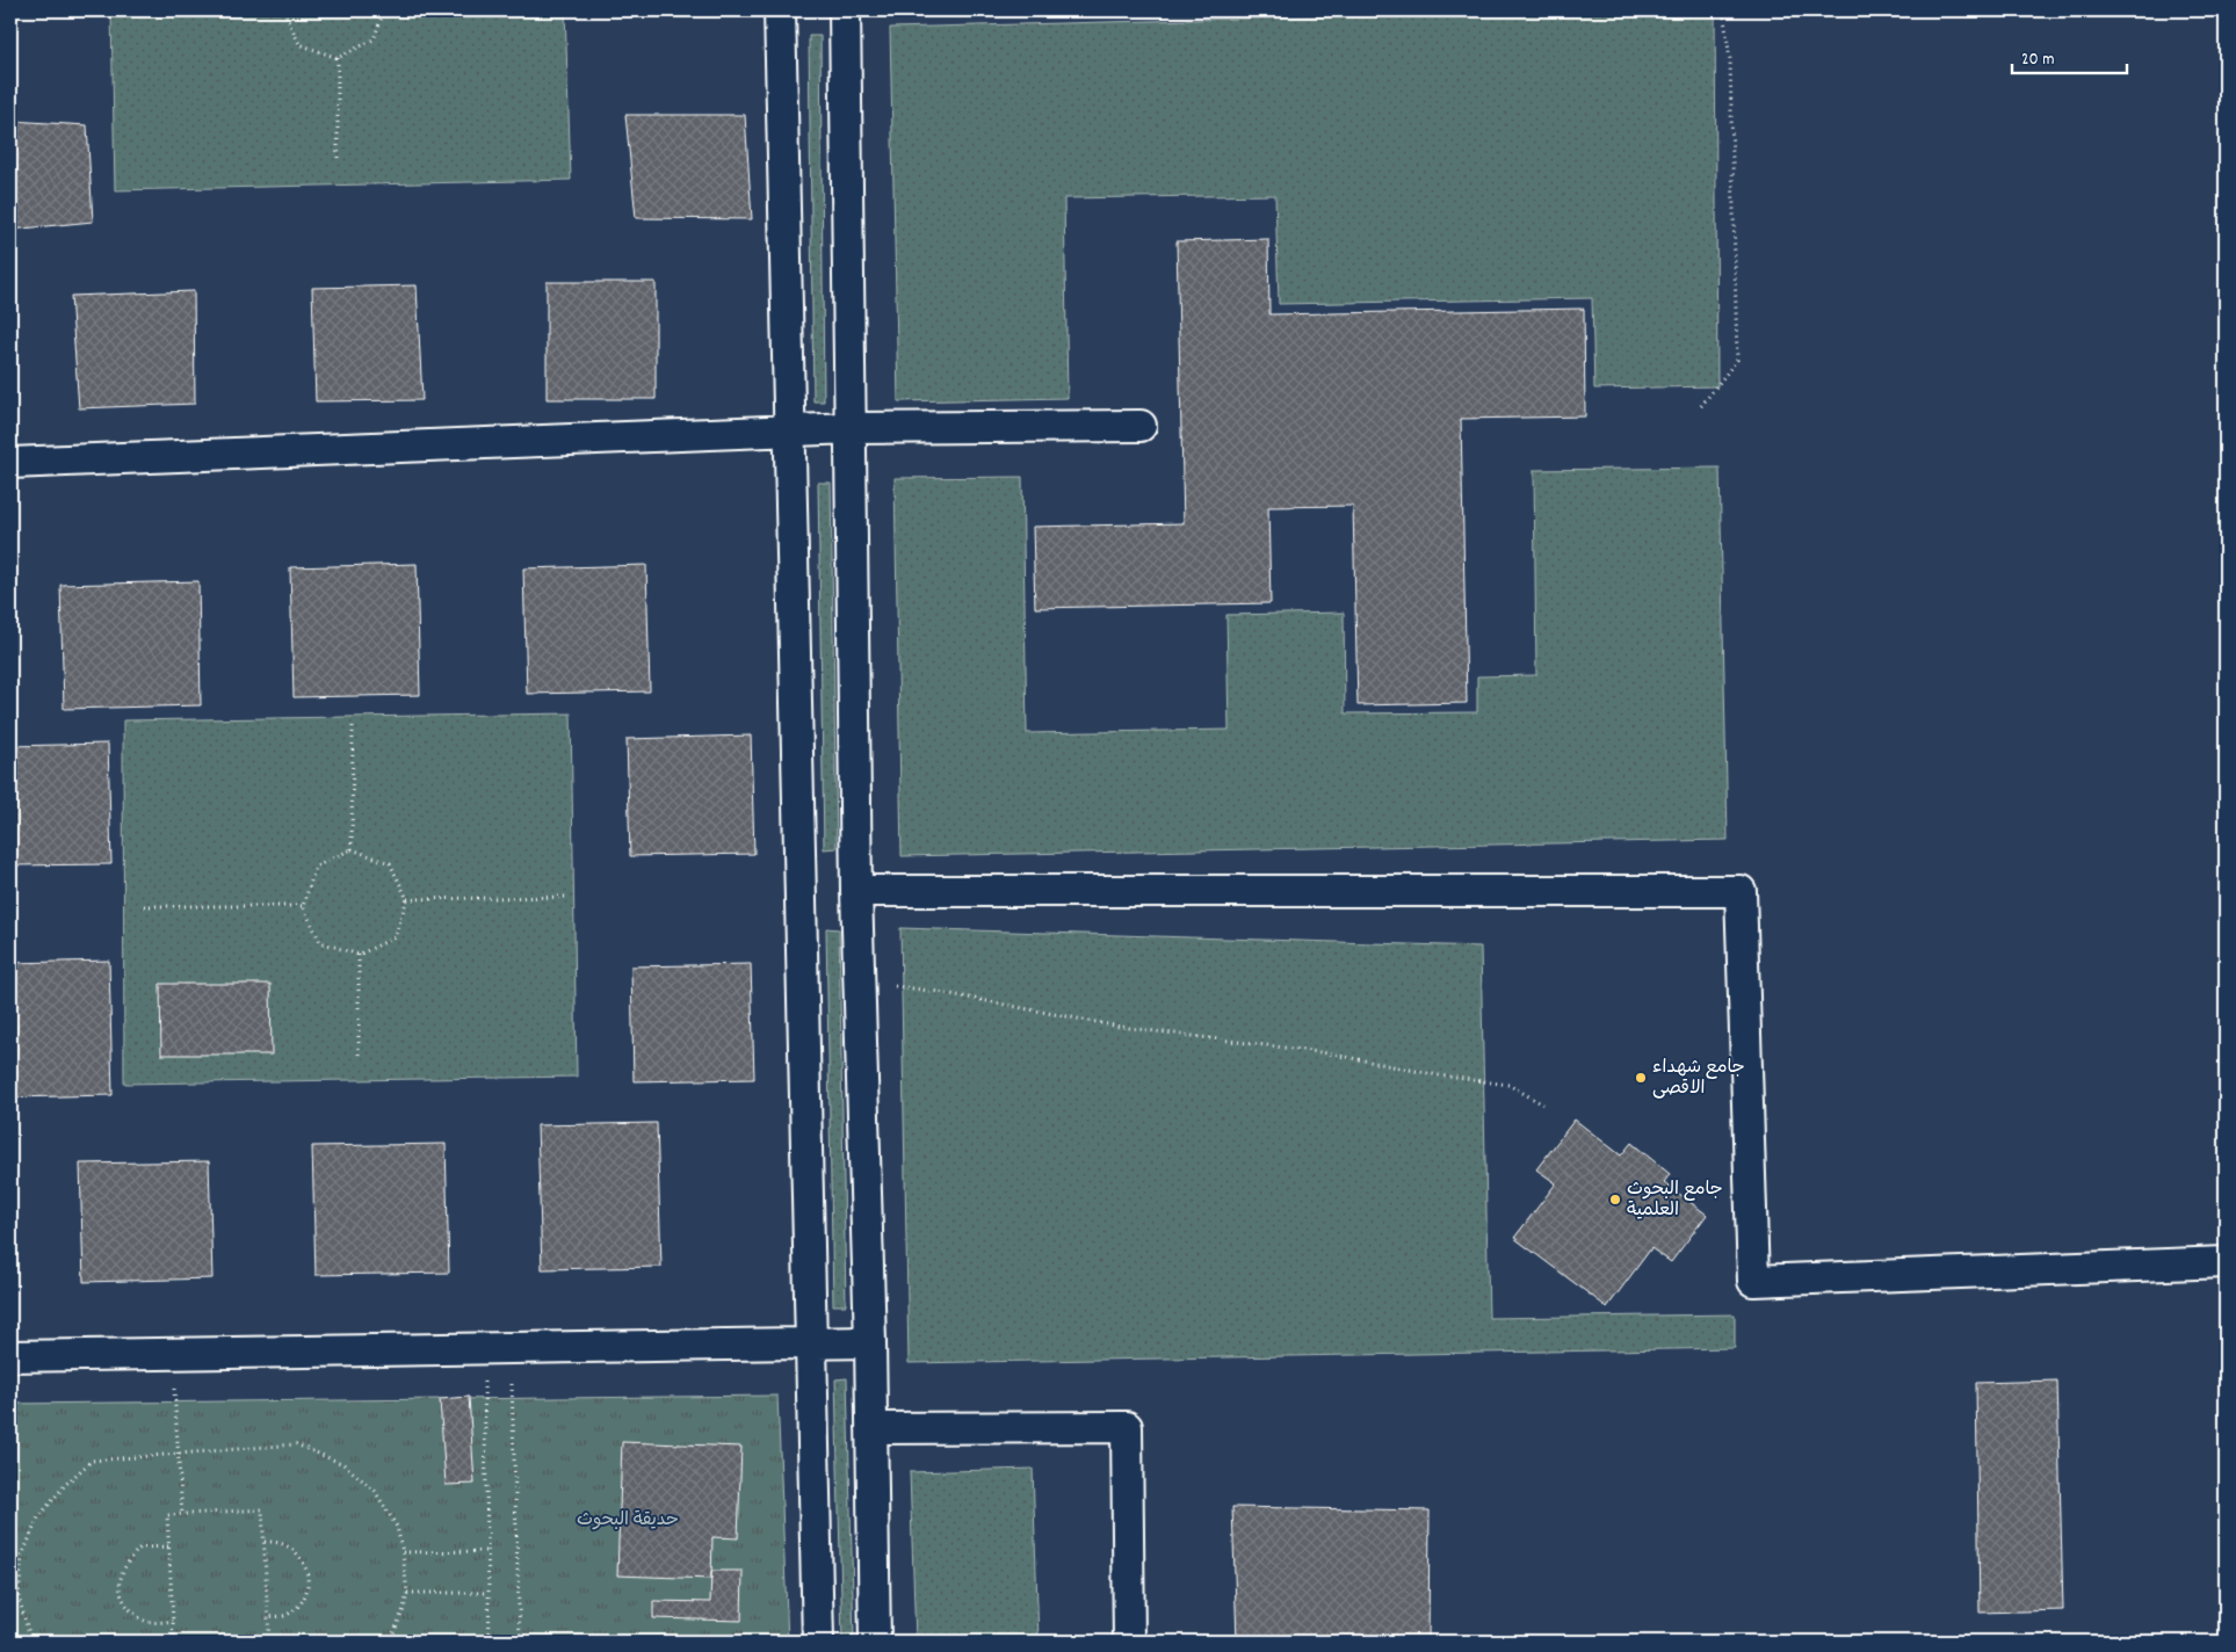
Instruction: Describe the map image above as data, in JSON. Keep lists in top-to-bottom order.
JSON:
{
  "parks": ["حديقة البحوث"],
  "places": ["جامع شهداء الاقصى", "جامع البحوث العلمية"],
  "scale_bar": "20 m"
}
